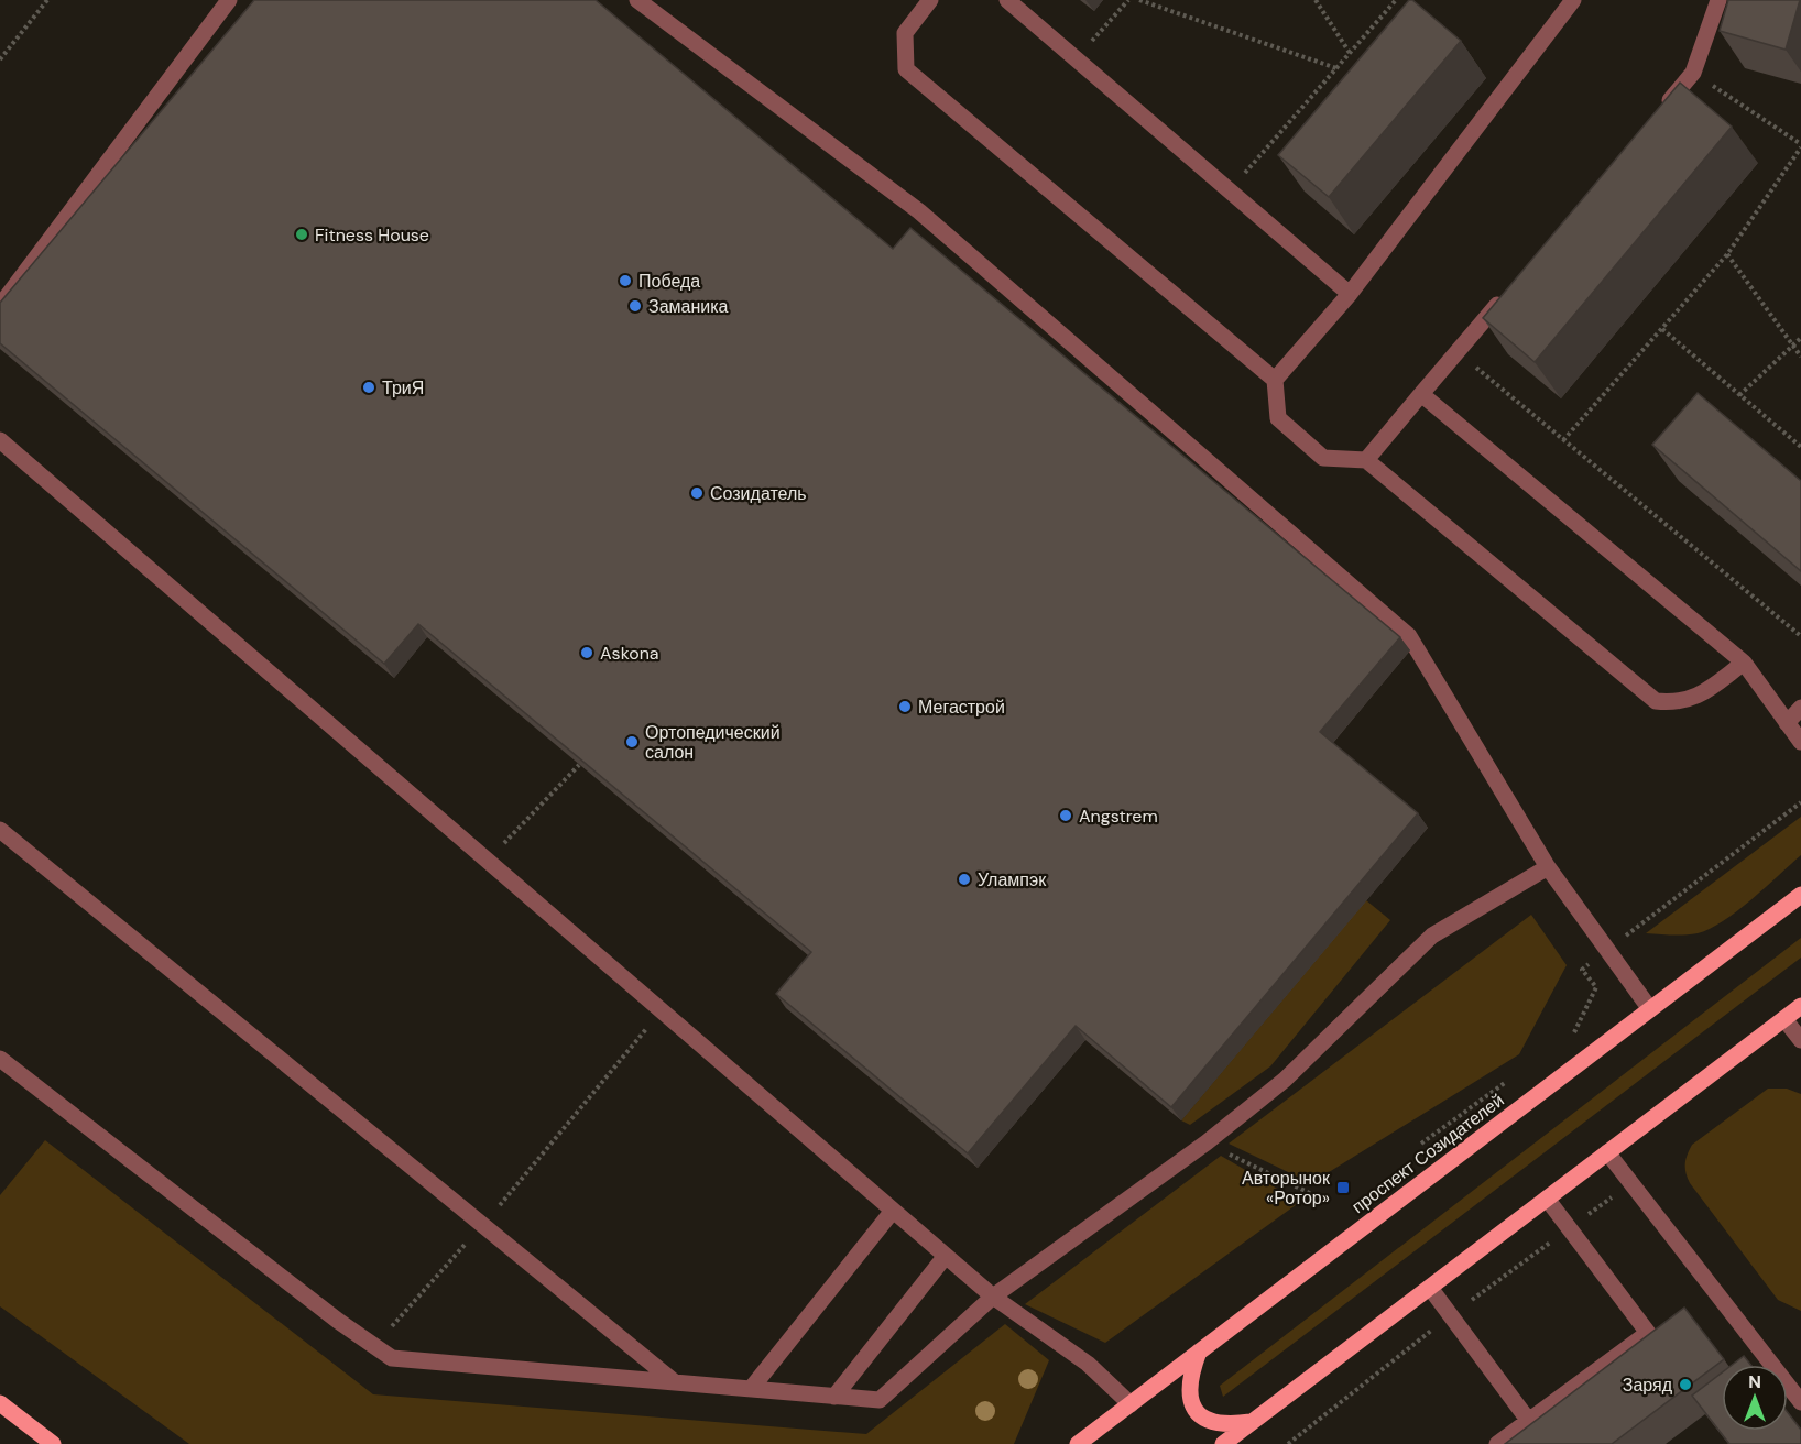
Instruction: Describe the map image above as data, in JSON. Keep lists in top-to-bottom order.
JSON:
{
  "streets": {
    "main road": ["проспект Созидателей"]
  },
  "places": {
    "other": [
      "Fitness House",
      "Победа",
      "Заманика",
      "ТриЯ",
      "Созидатель",
      "Askona",
      "Мегастрой",
      "Ортопедический салон",
      "Angstrem",
      "Улампэк",
      "Заряд"
    ],
    "transit": ["Авторынок «Ротор»"]
  },
  "north": "top"
}
